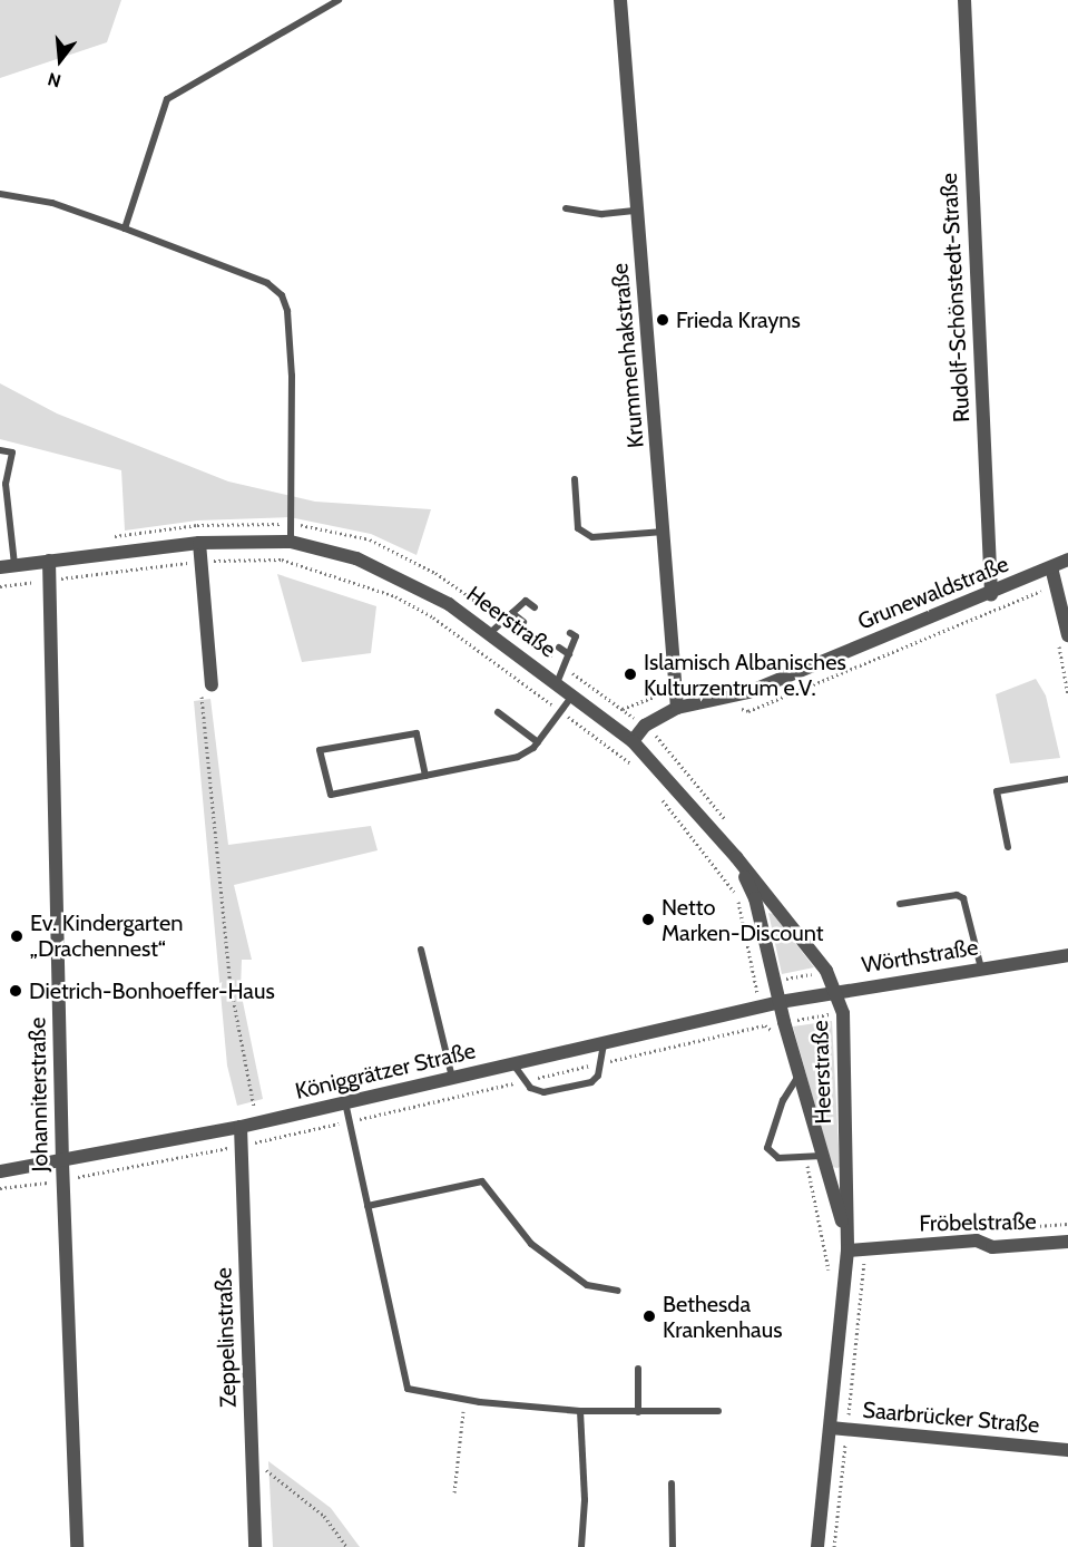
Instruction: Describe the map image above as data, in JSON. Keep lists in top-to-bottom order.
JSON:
{
  "streets": {
    "street": [
      "Rudolf-Schönstedt-Straße",
      "Krummenhakstraße",
      "Grunewaldstraße",
      "Heerstraße",
      "Wörthstraße",
      "Königgrätzer Straße",
      "Johanniterstraße",
      "Fröbelstraße",
      "Zeppelinstraße",
      "Saarbrücker Straße"
    ]
  },
  "crossings": [
    ["Rudolf-Schönstedt-Straße", "Grunewaldstraße"],
    ["Krummenhakstraße", "Grunewaldstraße"],
    ["Grunewaldstraße", "Heerstraße"],
    ["Heerstraße", "Wörthstraße"],
    ["Heerstraße", "Königgrätzer Straße"],
    ["Heerstraße", "Johanniterstraße"],
    ["Heerstraße", "Fröbelstraße"],
    ["Heerstraße", "Saarbrücker Straße"],
    ["Wörthstraße", "Königgrätzer Straße"],
    ["Königgrätzer Straße", "Johanniterstraße"],
    ["Königgrätzer Straße", "Zeppelinstraße"]
  ],
  "places": [
    "Frieda Krayns",
    "Islamisch Albanisches Kulturzentrum e.V.",
    "Netto Marken-Discount",
    "Ev. Kindergarten „Drachennest“",
    "Dietrich-Bonhoeffer-Haus",
    "Bethesda Krankenhaus"
  ],
  "north": "bottom"
}
